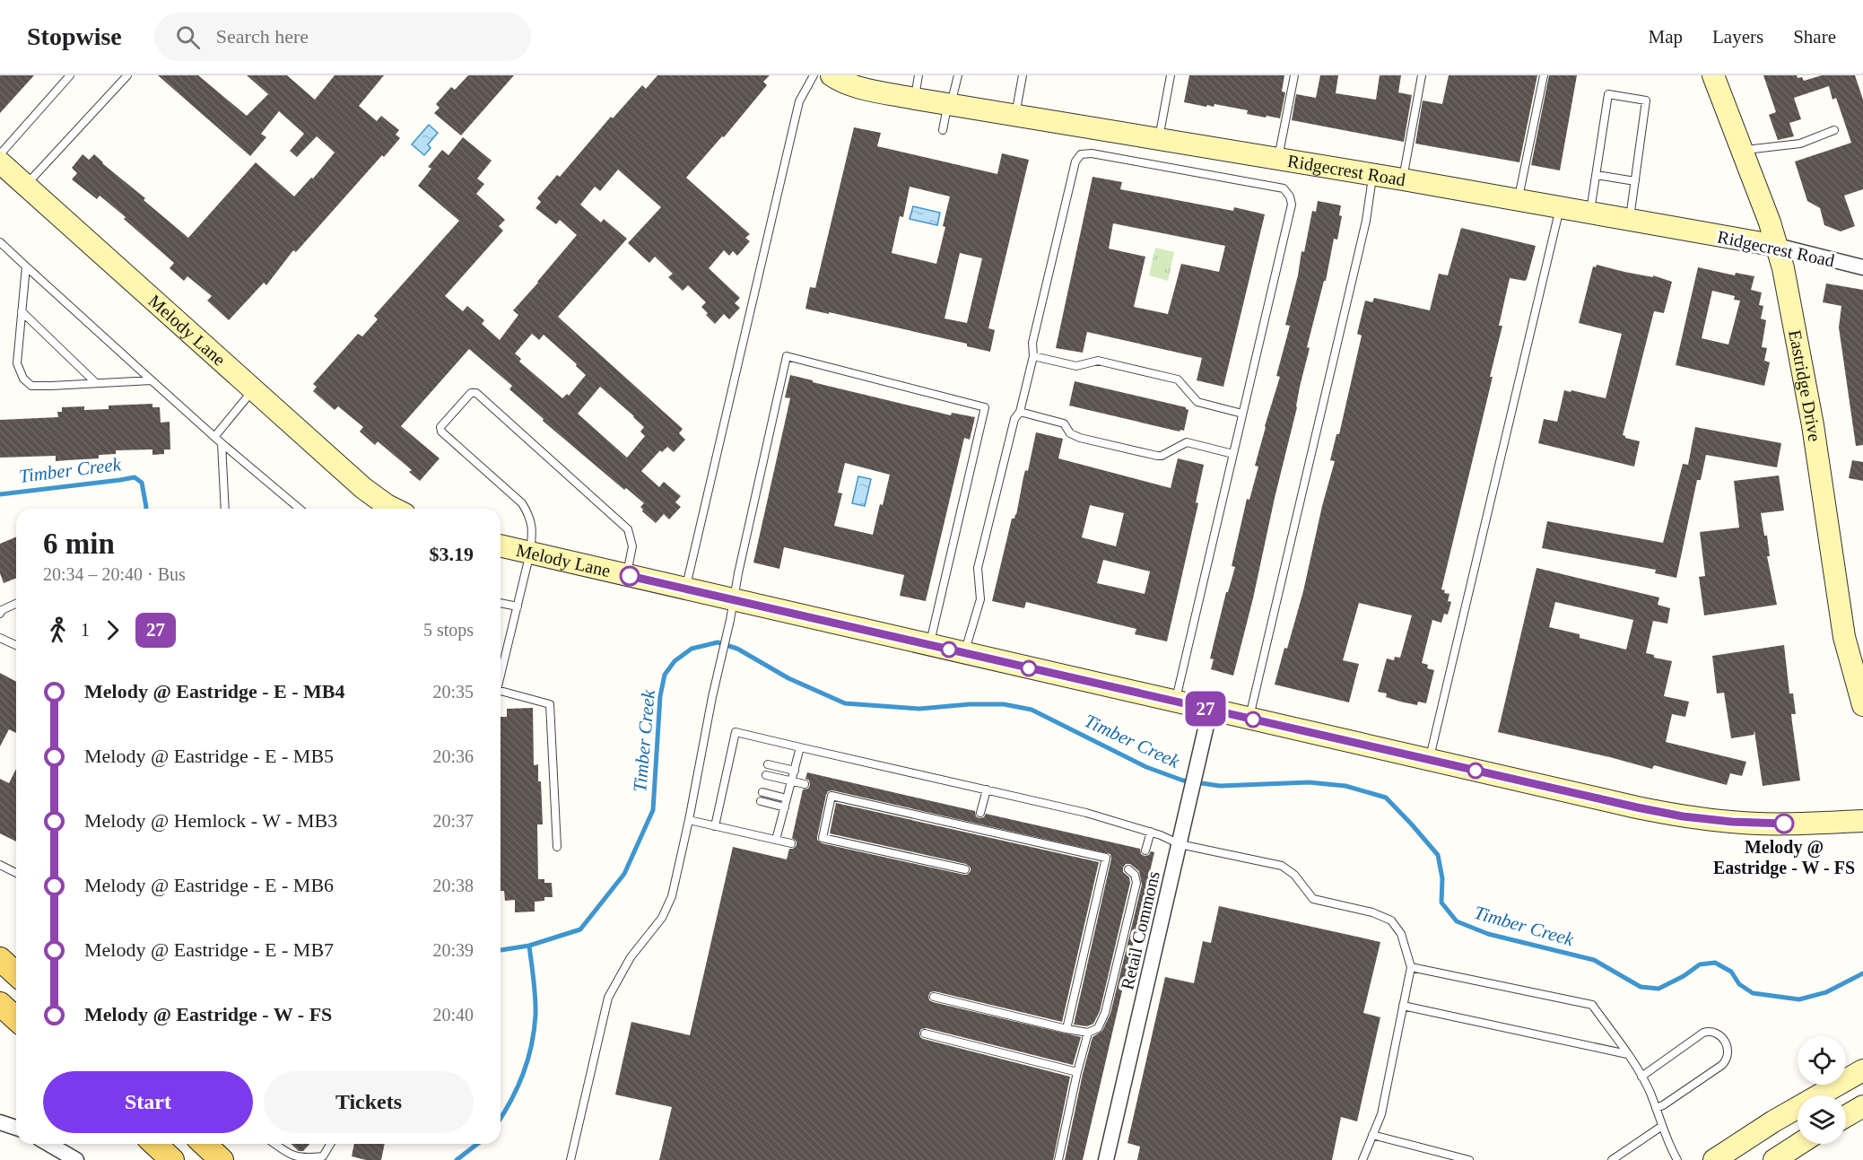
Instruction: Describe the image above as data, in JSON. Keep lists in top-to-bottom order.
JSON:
{
  "streets": {
    "street": [
      "Ridgecrest Road",
      "Melody Lane",
      "Eastridge Drive",
      "Retail Commons"
    ]
  },
  "crossings": [
    ["Ridgecrest Road", "Eastridge Drive"],
    ["Melody Lane", "Retail Commons"]
  ],
  "water": ["Timber Creek"],
  "places": ["Melody @ Eastridge - W - FS"],
  "lines": ["bus line 27"],
  "page": {
    "header": "Stopwise",
    "search": "Search here",
    "nav": ["Map", "Layers", "Share"],
    "on_map": "27",
    "heading": ["6 min", "20:34 – 20:40 · Bus", "$3.19"],
    "legs": ["1", "27", "5 stops"],
    "list": [
      {
        "name": "Melody @ Eastridge - E - MB4",
        "value": "20:35"
      },
      {
        "name": "Melody @ Eastridge - E - MB5",
        "value": "20:36"
      },
      {
        "name": "Melody @ Hemlock - W - MB3",
        "value": "20:37"
      },
      {
        "name": "Melody @ Eastridge - E - MB6",
        "value": "20:38"
      },
      {
        "name": "Melody @ Eastridge - E - MB7",
        "value": "20:39"
      },
      {
        "name": "Melody @ Eastridge - W - FS",
        "value": "20:40"
      }
    ],
    "buttons": ["Start", "Tickets"]
  }
}
